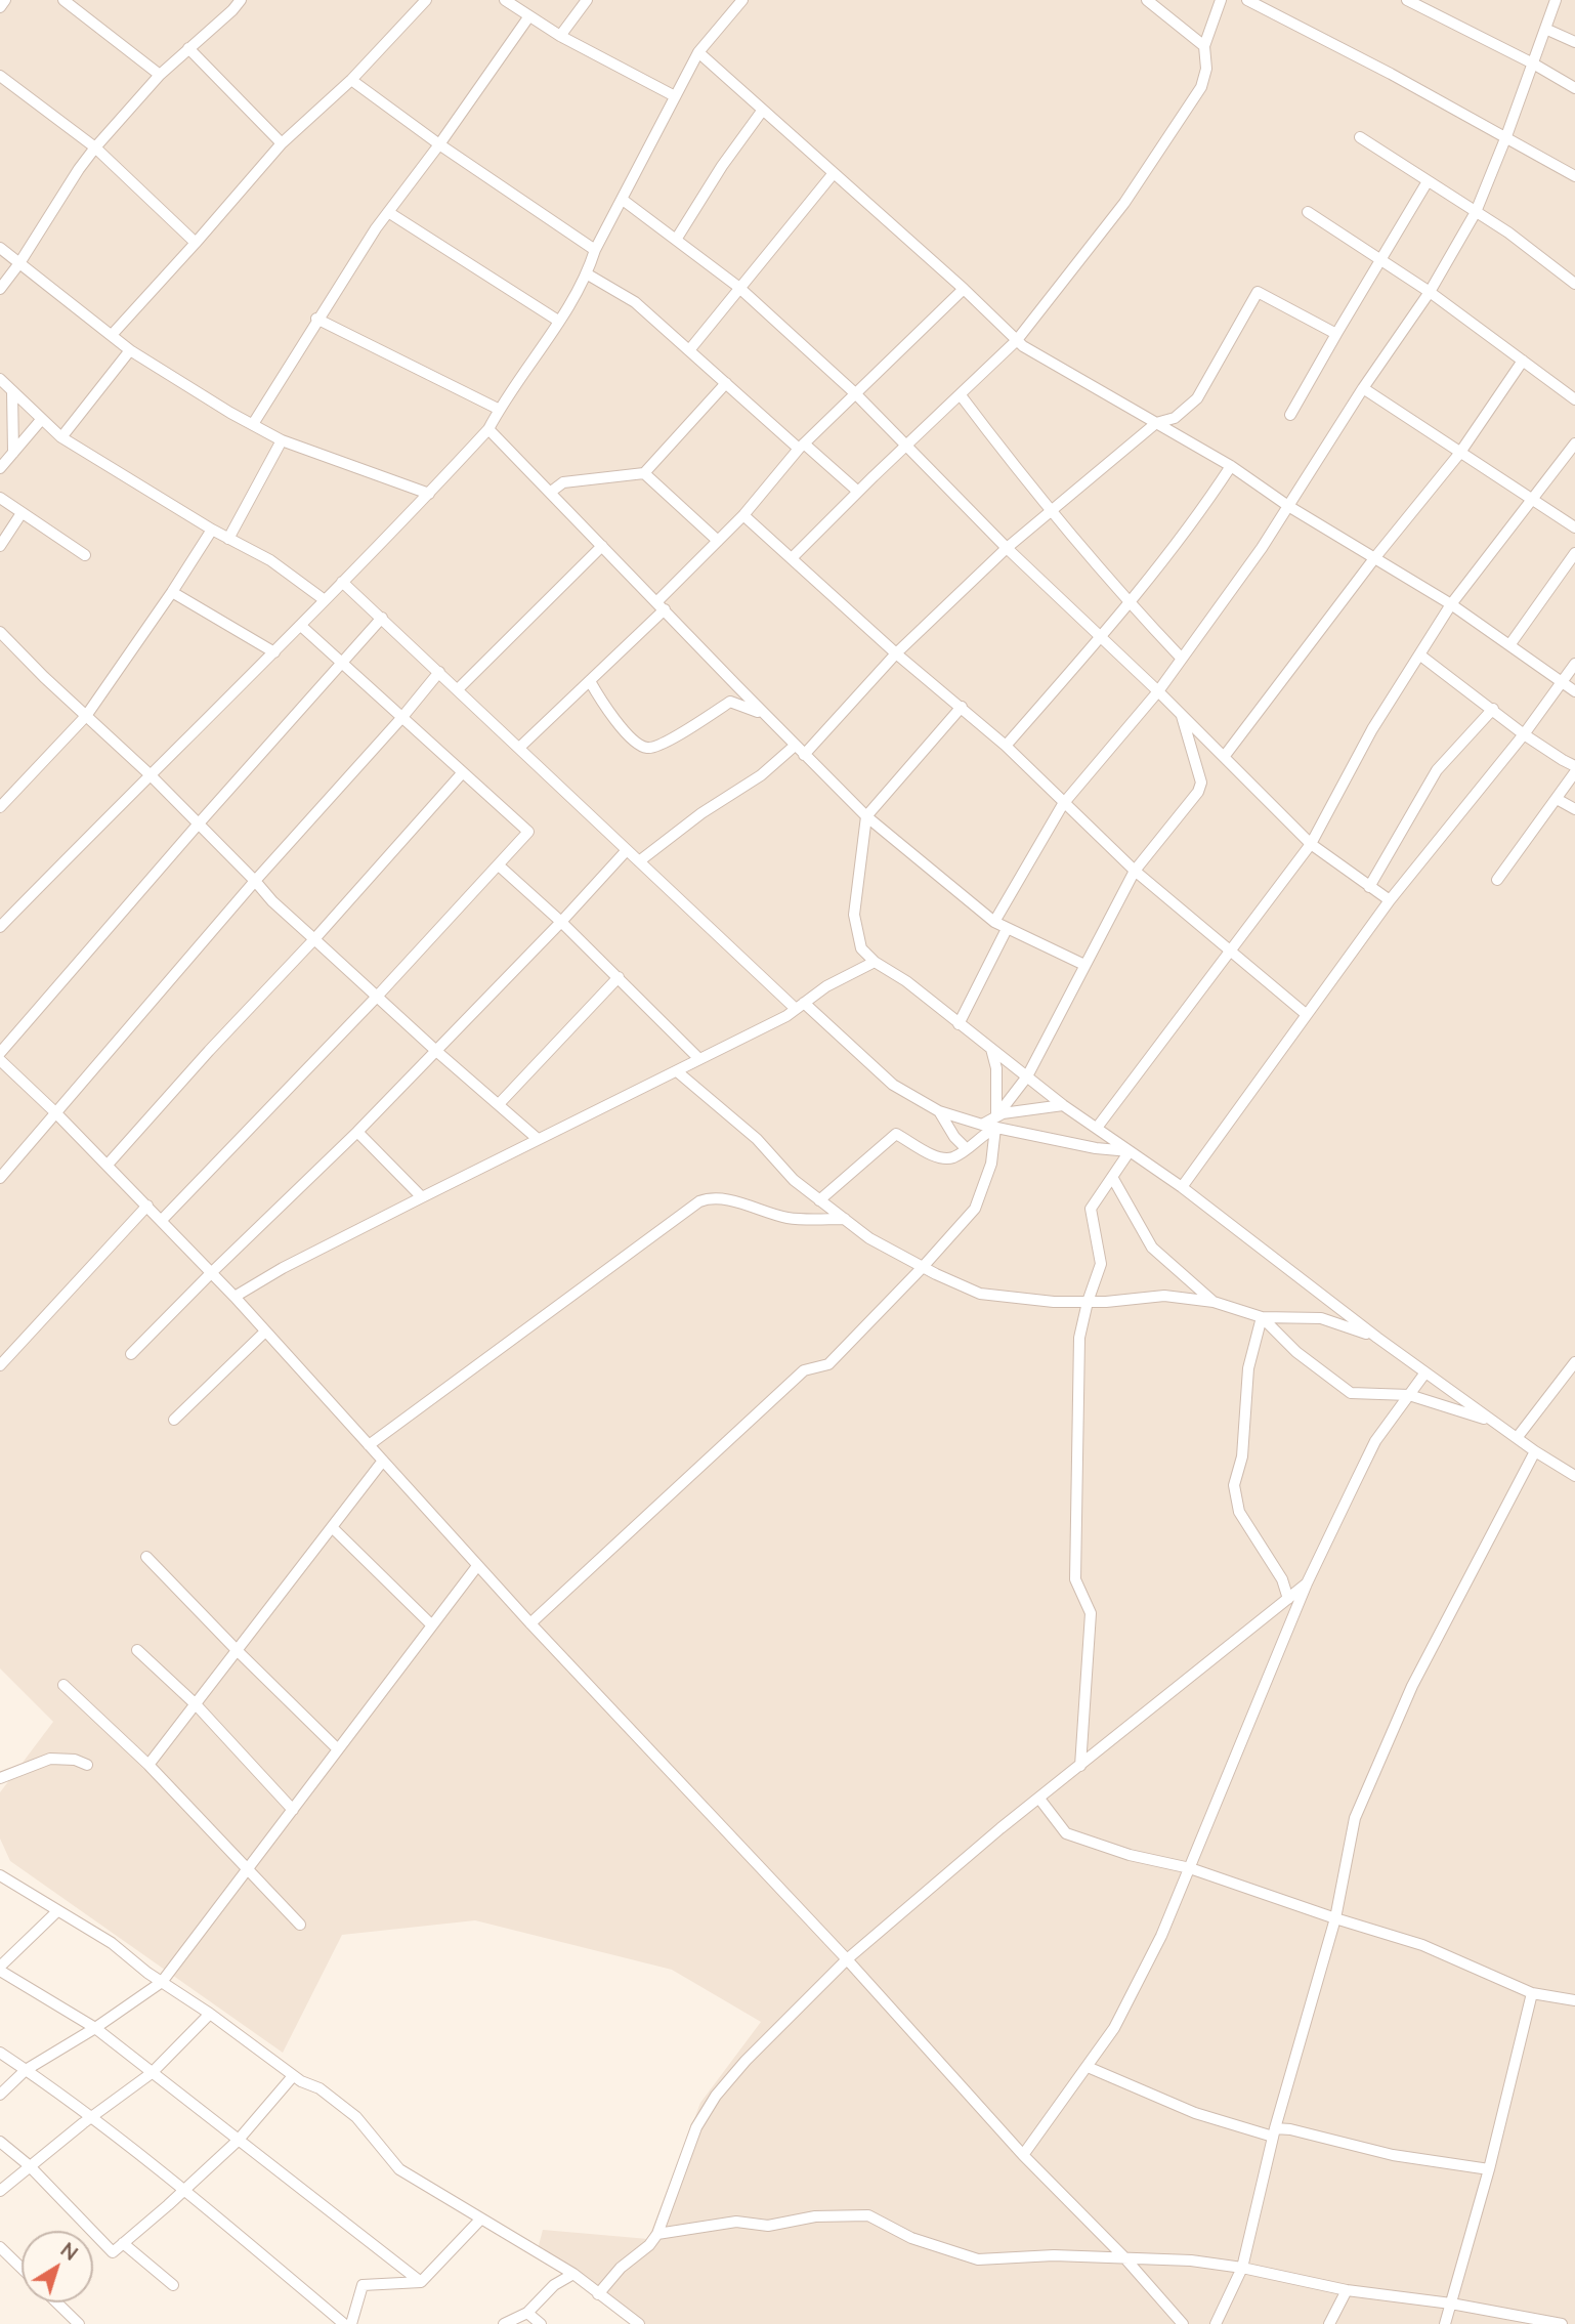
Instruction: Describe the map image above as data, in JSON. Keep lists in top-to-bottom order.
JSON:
{
  "north": "top right"
}
